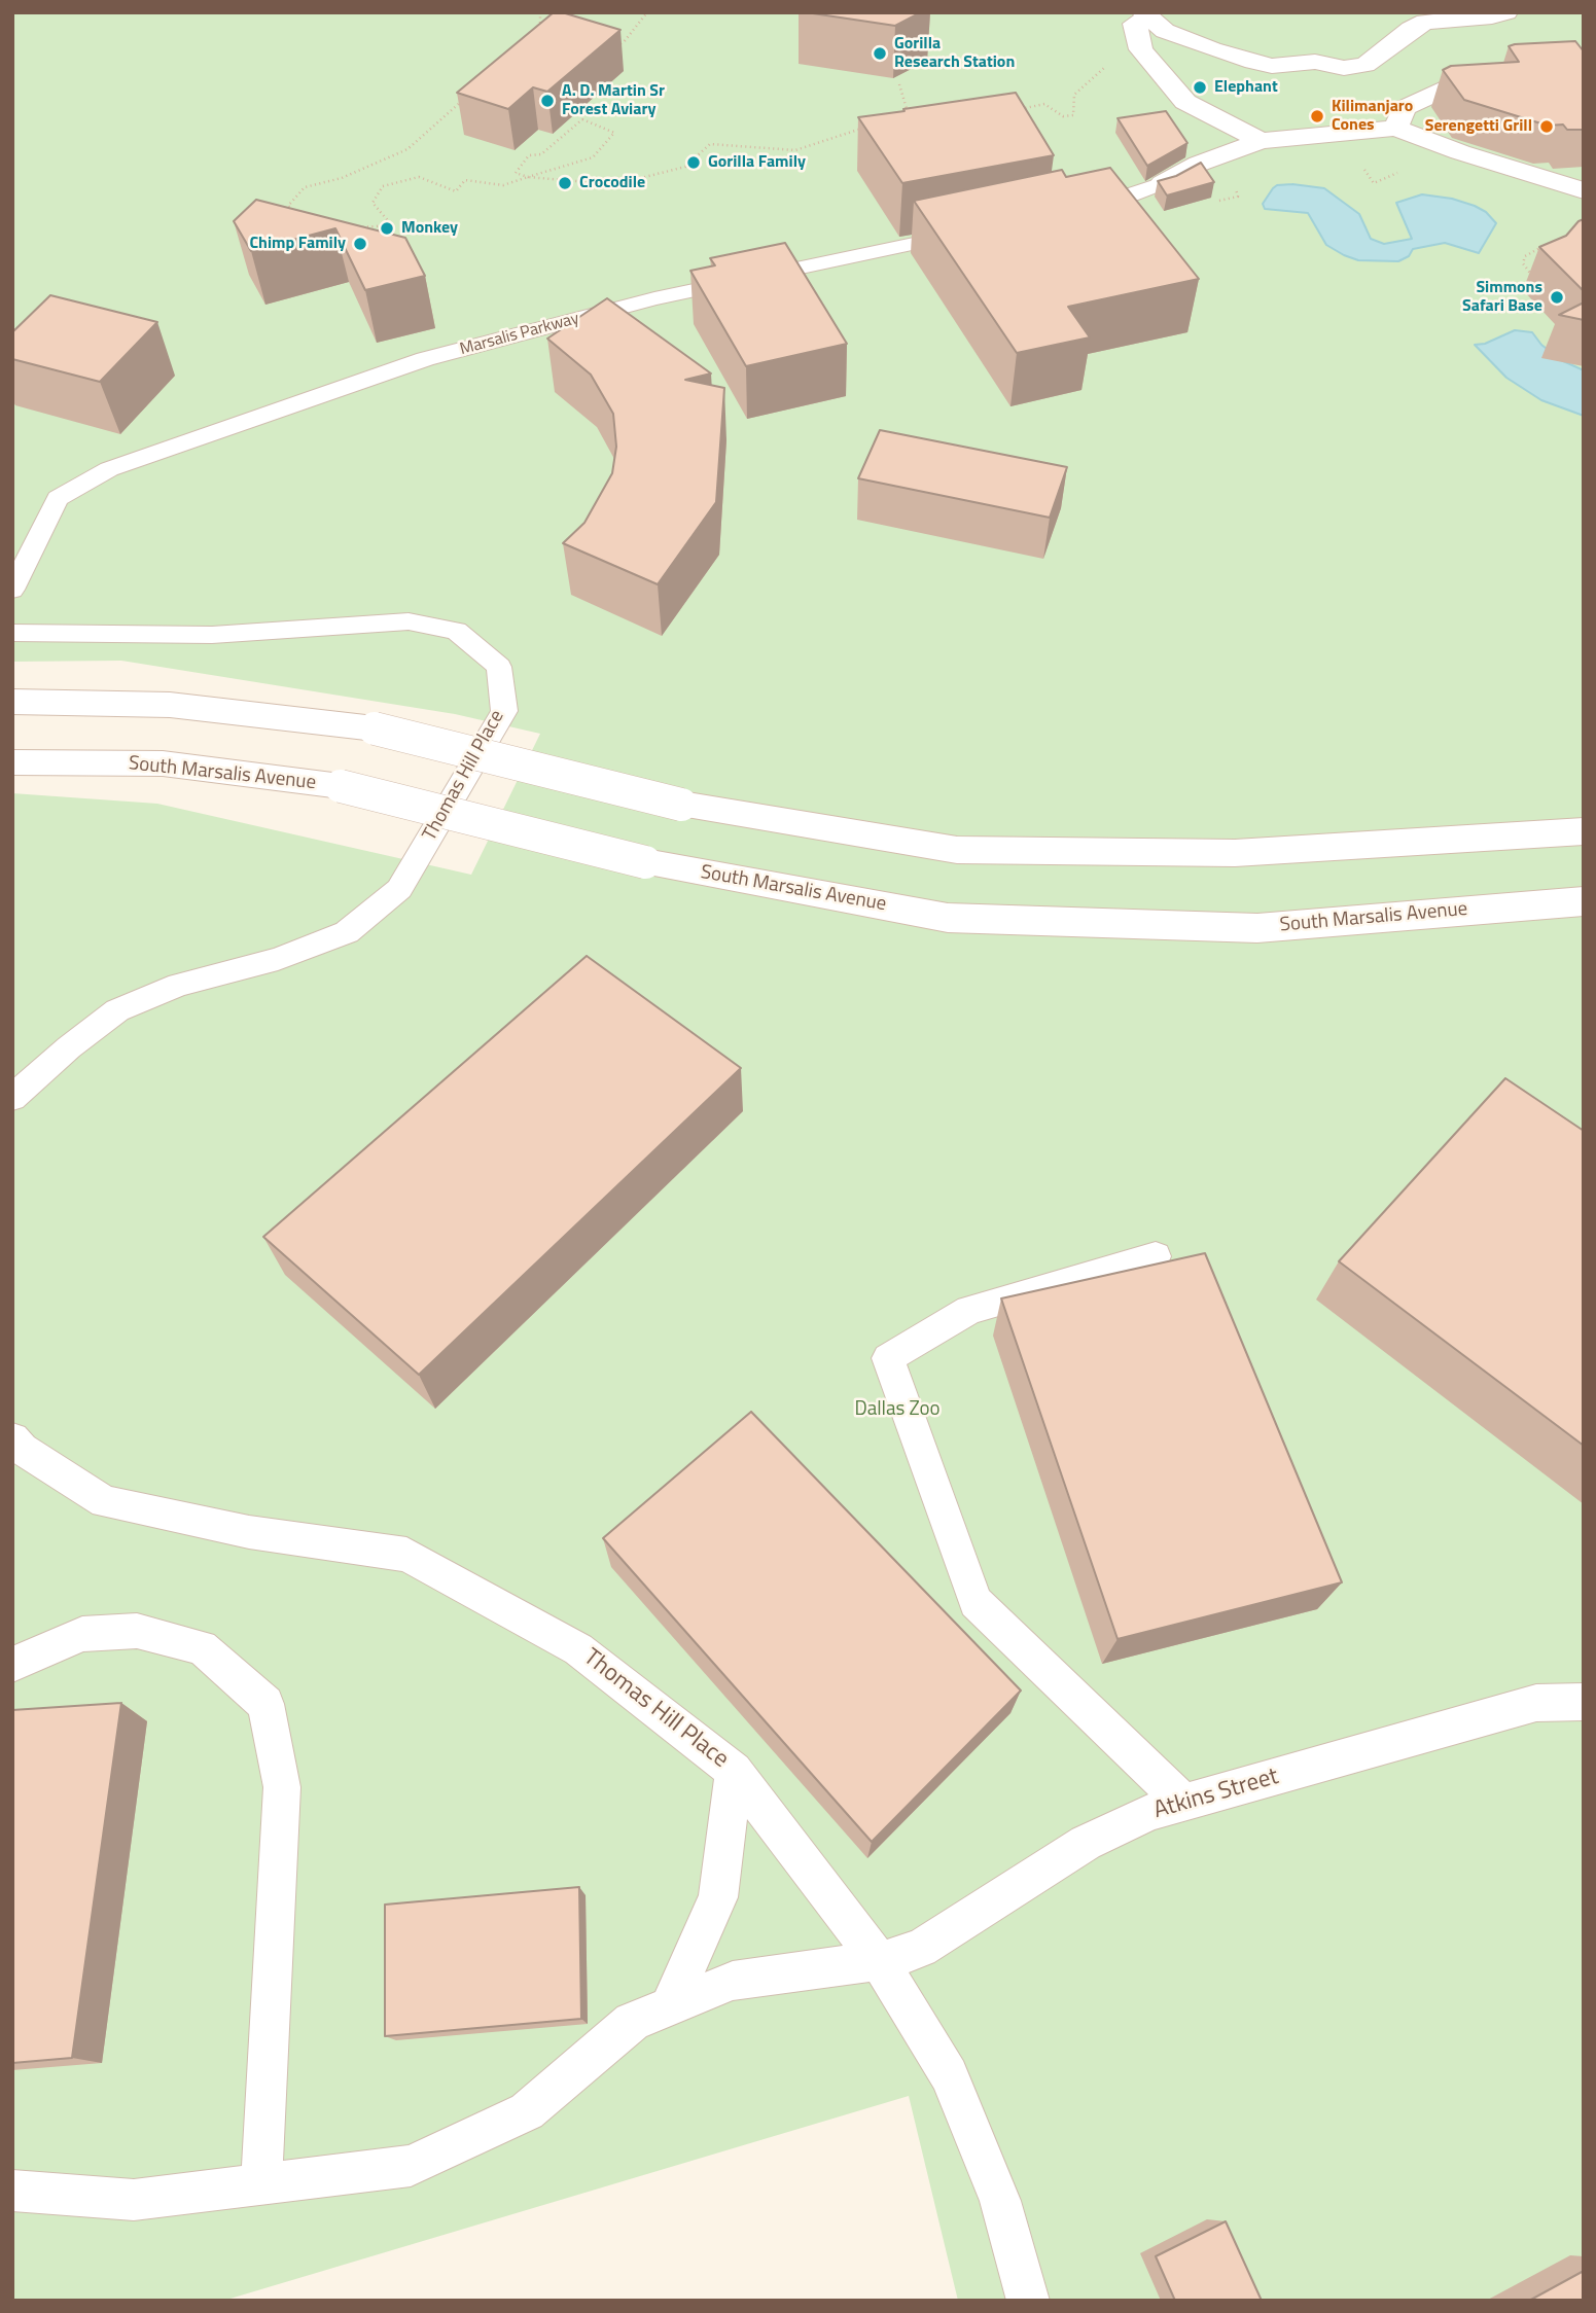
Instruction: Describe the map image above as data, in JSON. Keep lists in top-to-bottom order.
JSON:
{
  "streets": {
    "main road": ["South Marsalis Avenue"],
    "lane": ["Marsalis Parkway", "Thomas Hill Place", "Atkins Street"]
  },
  "crossings": [
    ["Thomas Hill Place", "Atkins Street"]
  ],
  "parks": ["Dallas Zoo"],
  "places": [
    "Gorilla Research Station",
    "Elephant",
    "A. D. Martin Sr Forest Aviary",
    "Kilimanjaro Cones",
    "Serengetti Grill",
    "Gorilla Family",
    "Crocodile",
    "Monkey",
    "Chimp Family",
    "Simmons Safari Base"
  ]
}
